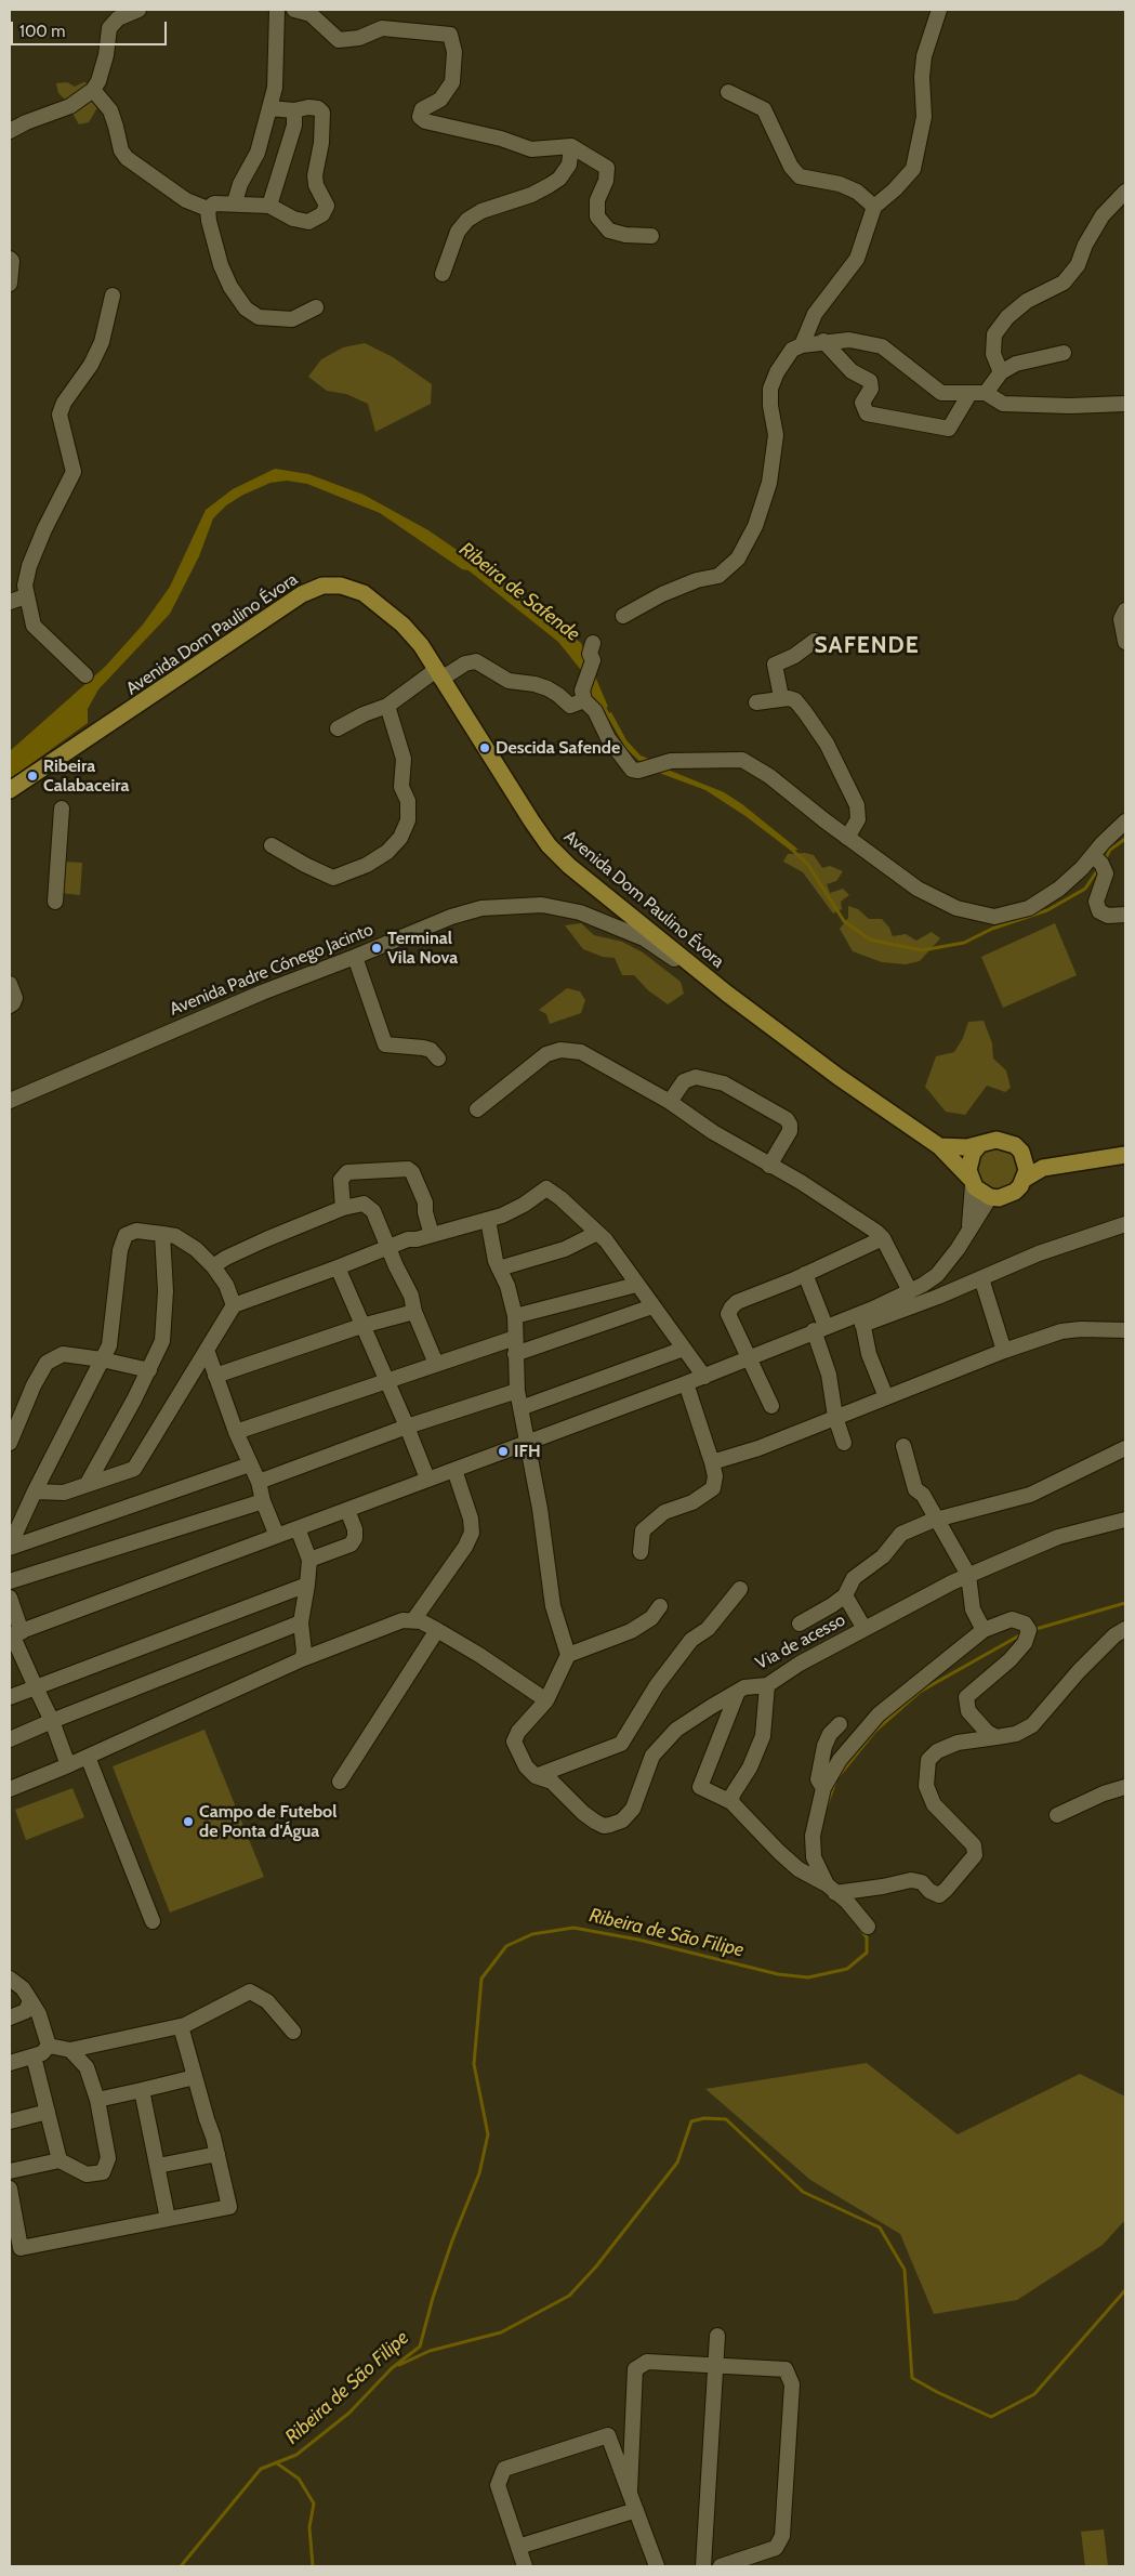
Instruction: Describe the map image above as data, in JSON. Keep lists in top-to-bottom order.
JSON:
{
  "streets": {
    "main road": ["Avenida Dom Paulino Évora"],
    "street": ["Avenida Padre Cónego Jacinto", "Via de acesso"]
  },
  "crossings": [
    ["Avenida Dom Paulino Évora", "Avenida Padre Cónego Jacinto"]
  ],
  "districts": ["SAFENDE"],
  "water": ["Ribeira de Safende", "Ribeira de São Filipe"],
  "places": [
    "Descida Safende",
    "Ribeira Calabaceira",
    "Terminal Vila Nova",
    "IFH",
    "Campo de Futebol de Ponta d'Água"
  ],
  "scale_bar": "100 m"
}
